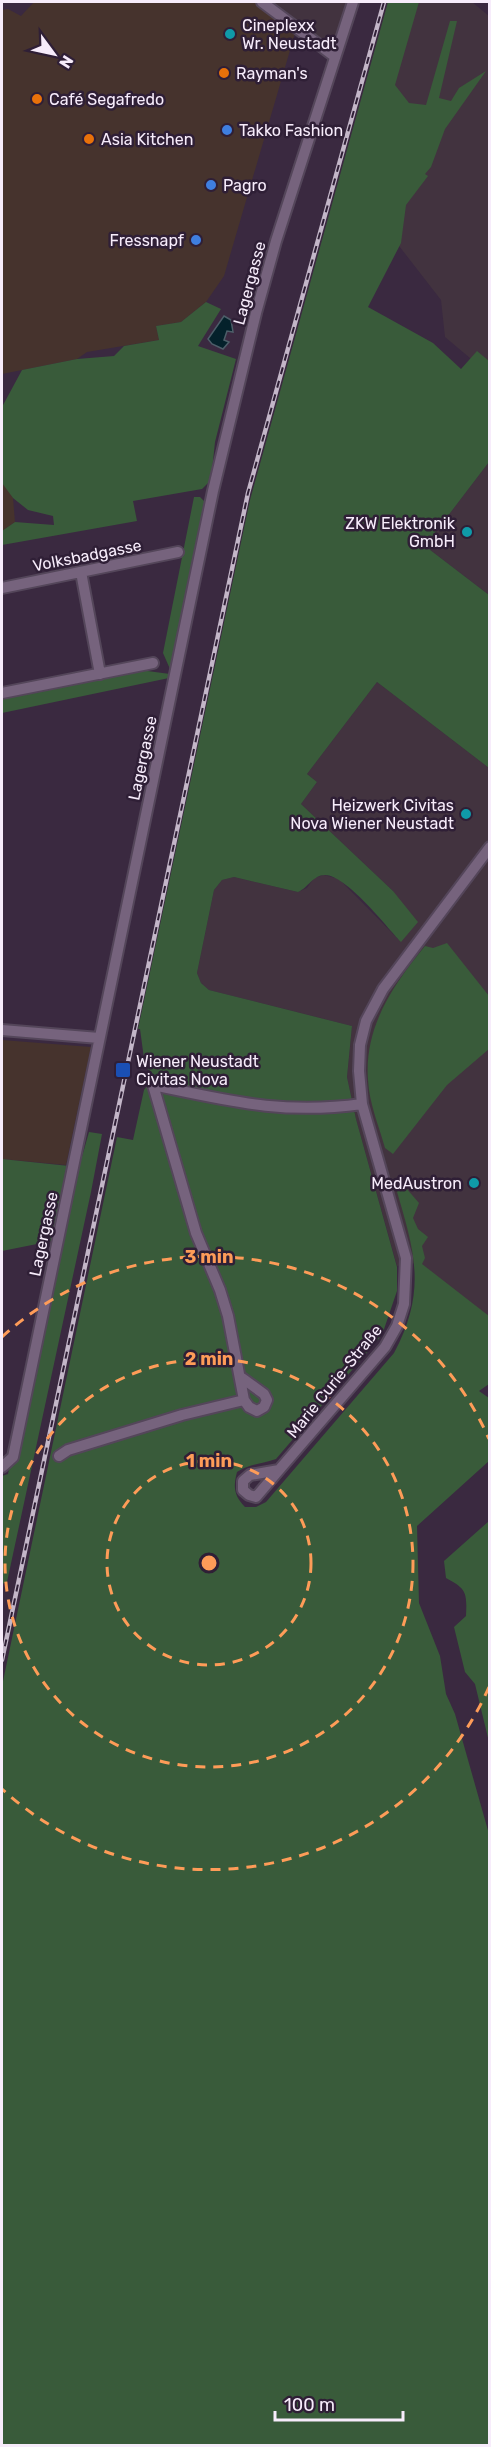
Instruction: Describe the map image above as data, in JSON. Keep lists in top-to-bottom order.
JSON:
{
  "streets": {
    "street": ["Lagergasse", "Volksbadgasse", "Marie Curie-Straße"]
  },
  "places": {
    "other": [
      "Cineplexx Wr. Neustadt",
      "Rayman's",
      "Café Segafredo",
      "Takko Fashion",
      "Asia Kitchen",
      "Pagro",
      "Fressnapf",
      "ZKW Elektronik GmbH",
      "Heizwerk Civitas Nova Wiener Neustadt",
      "MedAustron"
    ],
    "transit": ["Wiener Neustadt Civitas Nova"]
  },
  "scale_bar": "100 m",
  "north": "bottom right",
  "rings": ["3 min", "2 min", "1 min"]
}
